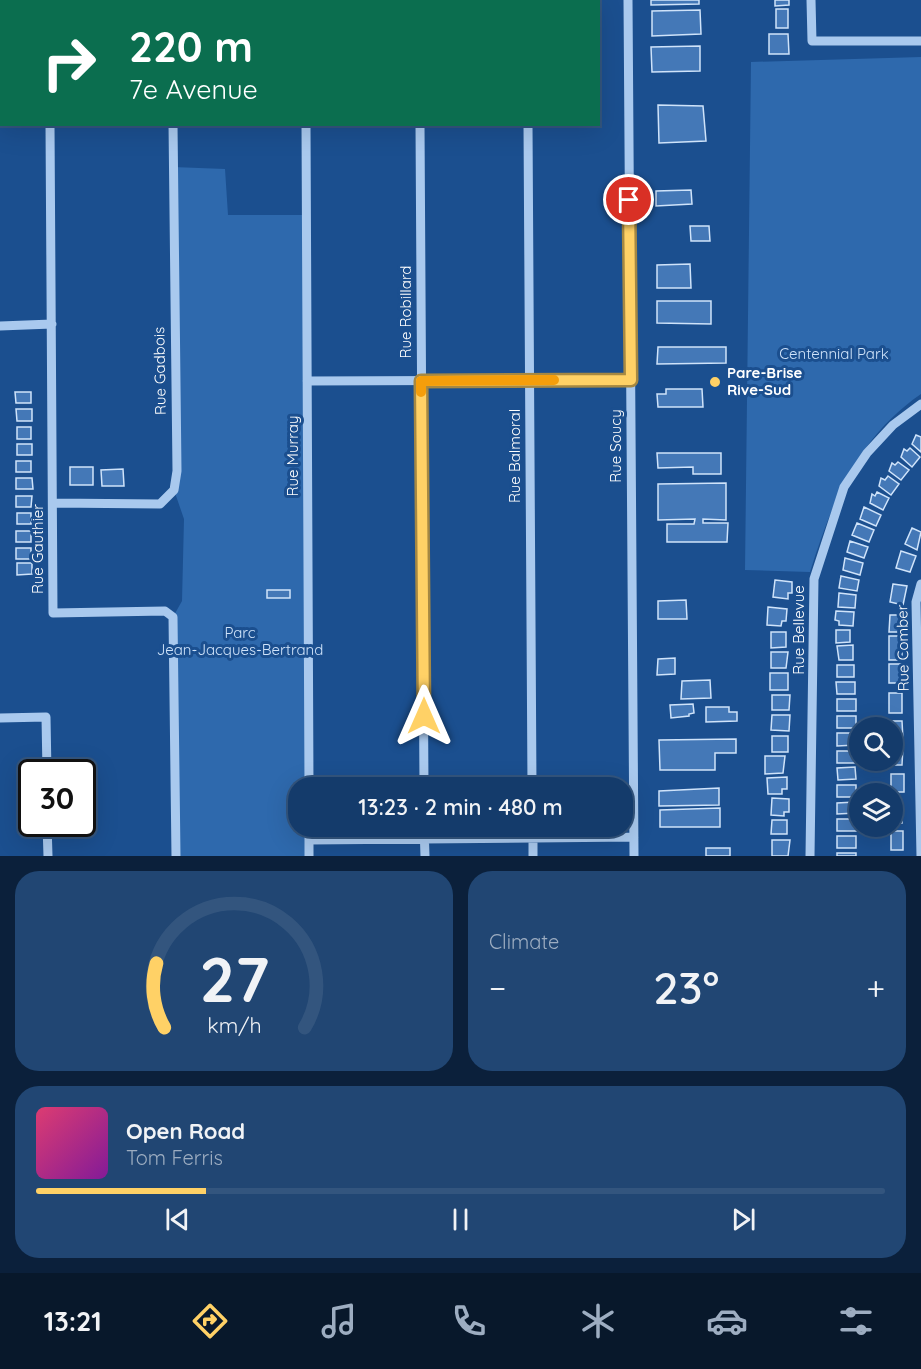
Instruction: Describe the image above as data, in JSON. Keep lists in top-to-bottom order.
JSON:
{
  "streets": {
    "street": [
      "Rue Robillard",
      "Rue Gadbois",
      "Rue Soucy",
      "Rue Murray",
      "Rue Balmoral",
      "Rue Gauthier",
      "Rue Bellevue",
      "Rue Comber"
    ]
  },
  "crossings": [
    ["Rue Gadbois", "Rue Gauthier"]
  ],
  "parks": ["Centennial Park", "Parc Jean-Jacques-Bertrand"],
  "places": ["Pare-Brise Rive-Sud"],
  "page": {
    "turn": ["220 m", "7e Avenue"],
    "limit": "30",
    "trip": "13:23 · 2 min · 480 m",
    "tile": "Climate",
    "heat": ["−", "23°", "+"],
    "song": ["Open Road", "Tom Ferris"],
    "tabs": "13:21",
    "gauge": ["27", "km/h"]
  }
}
